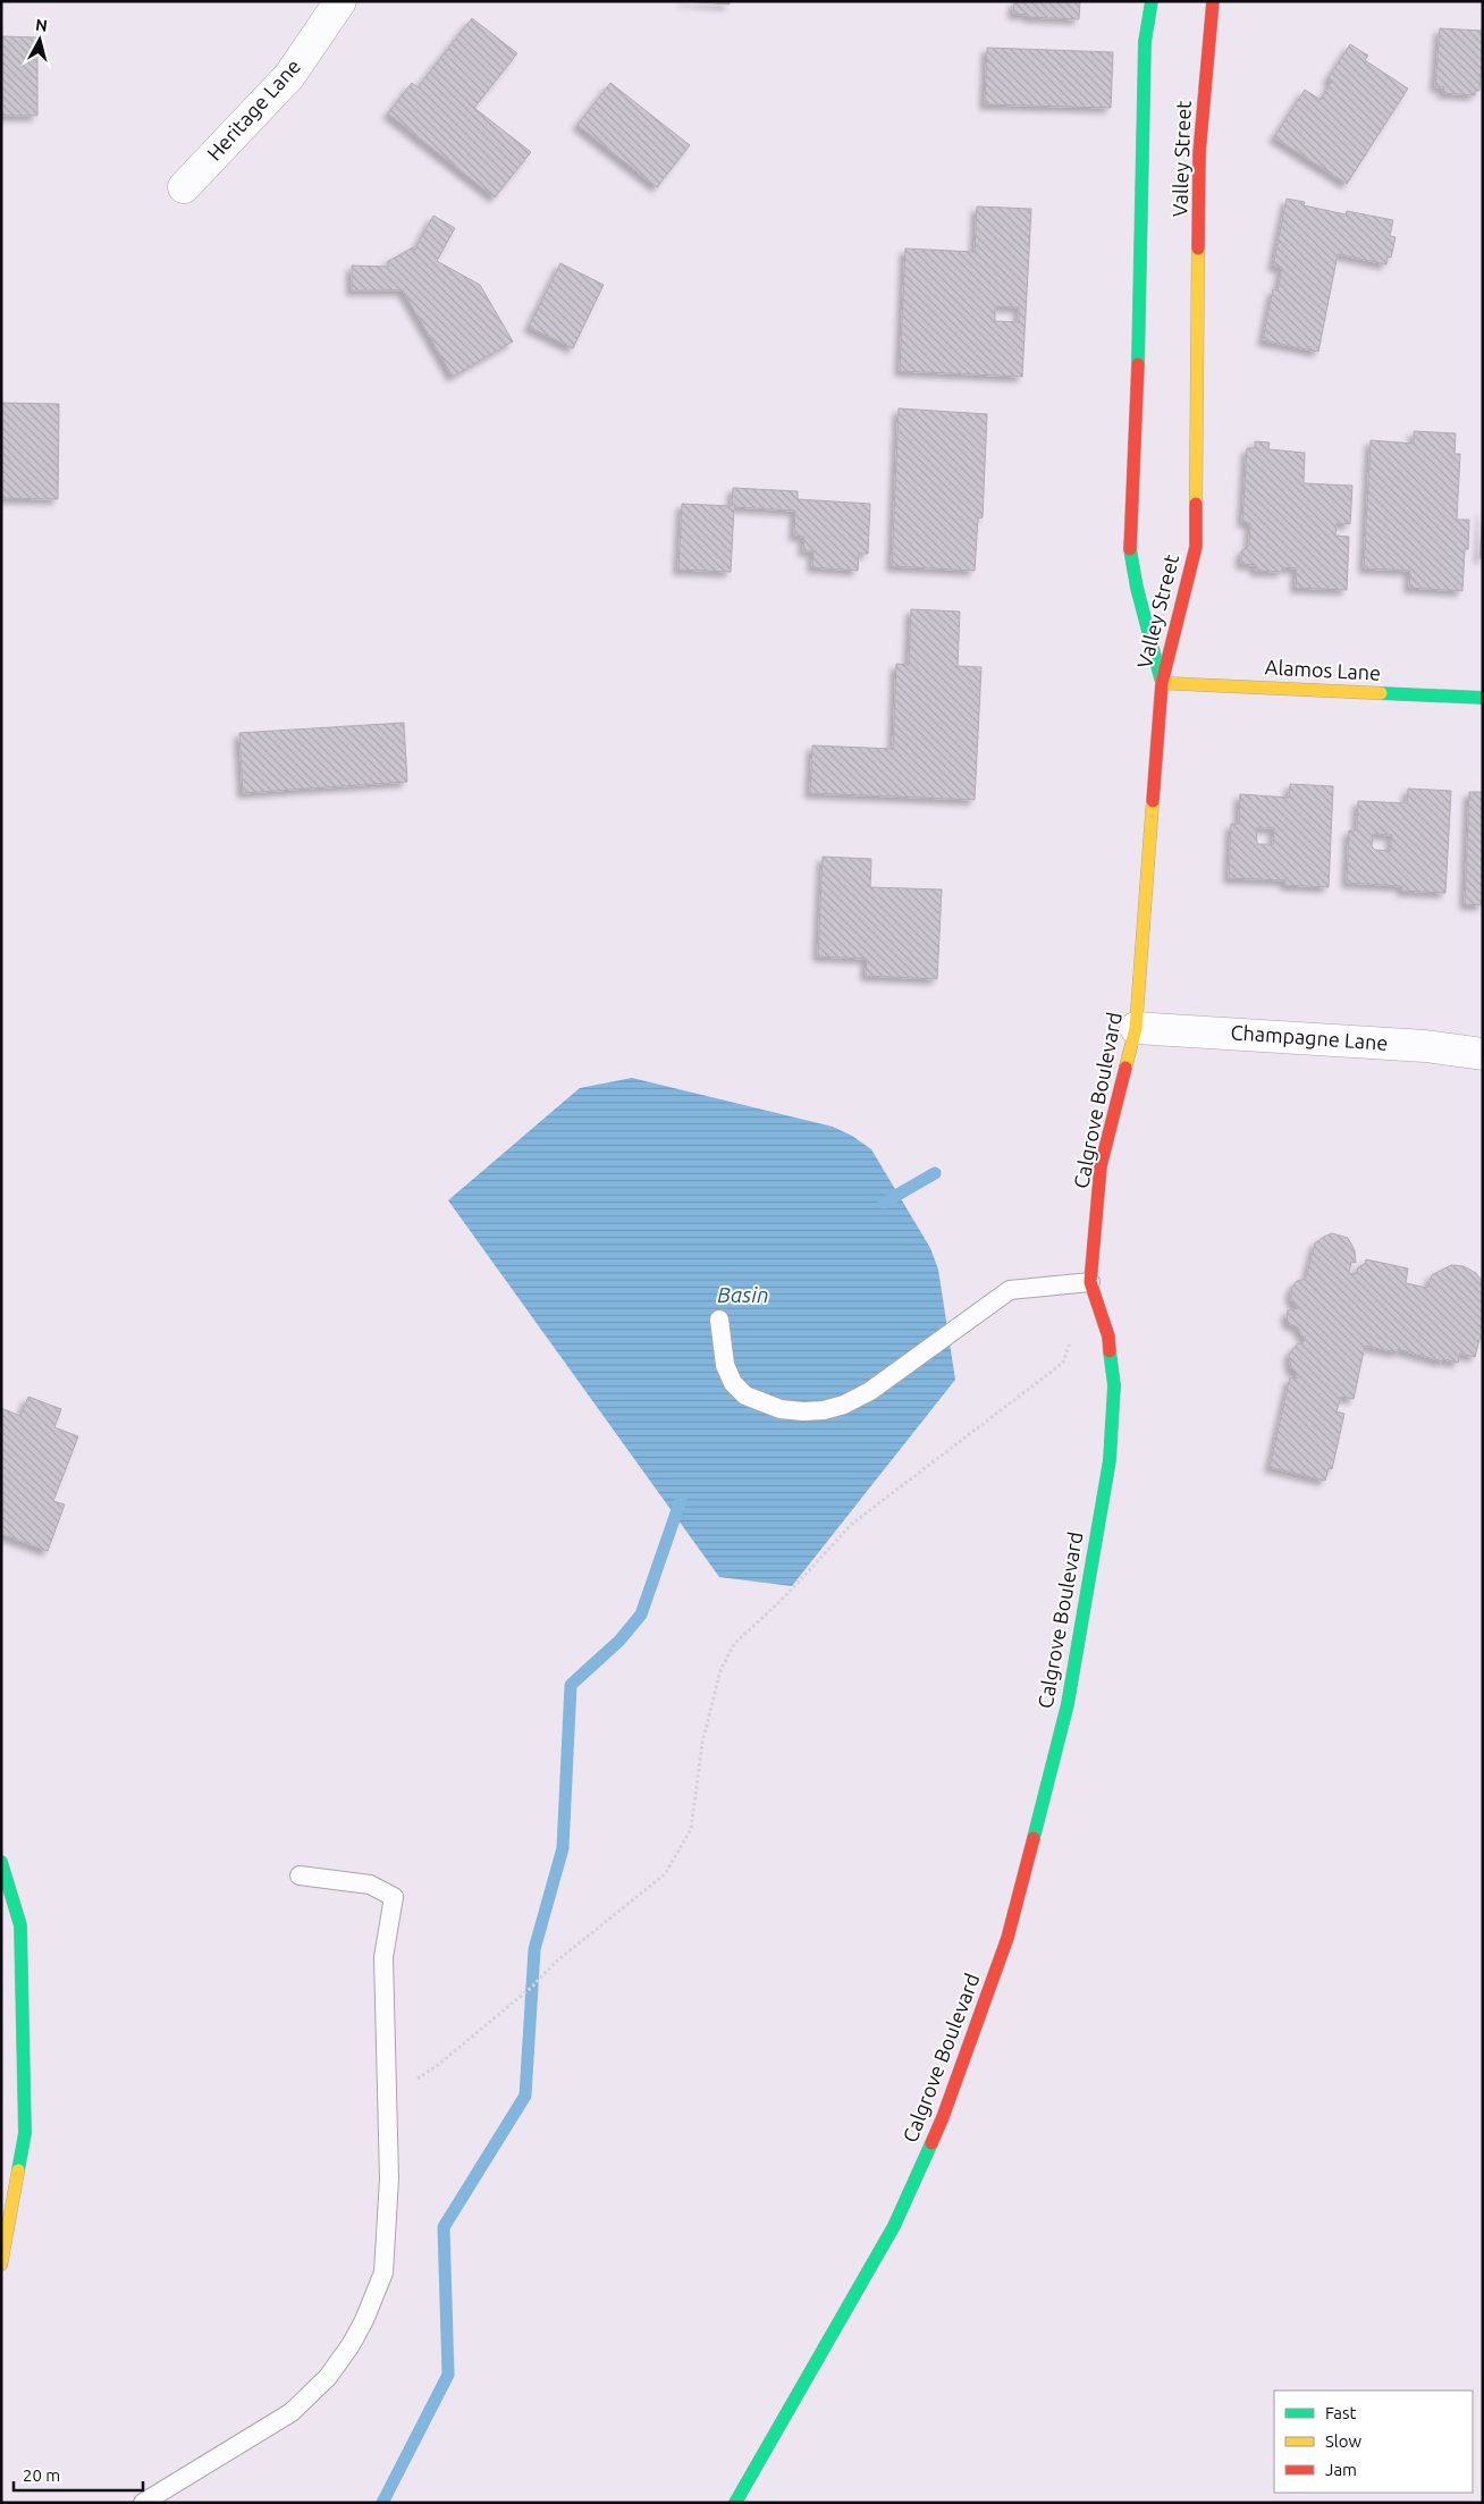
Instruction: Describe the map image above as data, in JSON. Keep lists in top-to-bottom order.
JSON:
{
  "streets": {
    "street": [
      "Heritage Lane",
      "Valley Street",
      "Alamos Lane",
      "Champagne Lane",
      "Calgrove Boulevard"
    ]
  },
  "crossings": [
    ["Valley Street", "Alamos Lane"],
    ["Valley Street", "Calgrove Boulevard"],
    ["Alamos Lane", "Calgrove Boulevard"],
    ["Champagne Lane", "Calgrove Boulevard"]
  ],
  "water": ["Basin"],
  "legend": ["Fast", "Slow", "Jam"],
  "scale_bar": "20 m",
  "north": "top"
}
